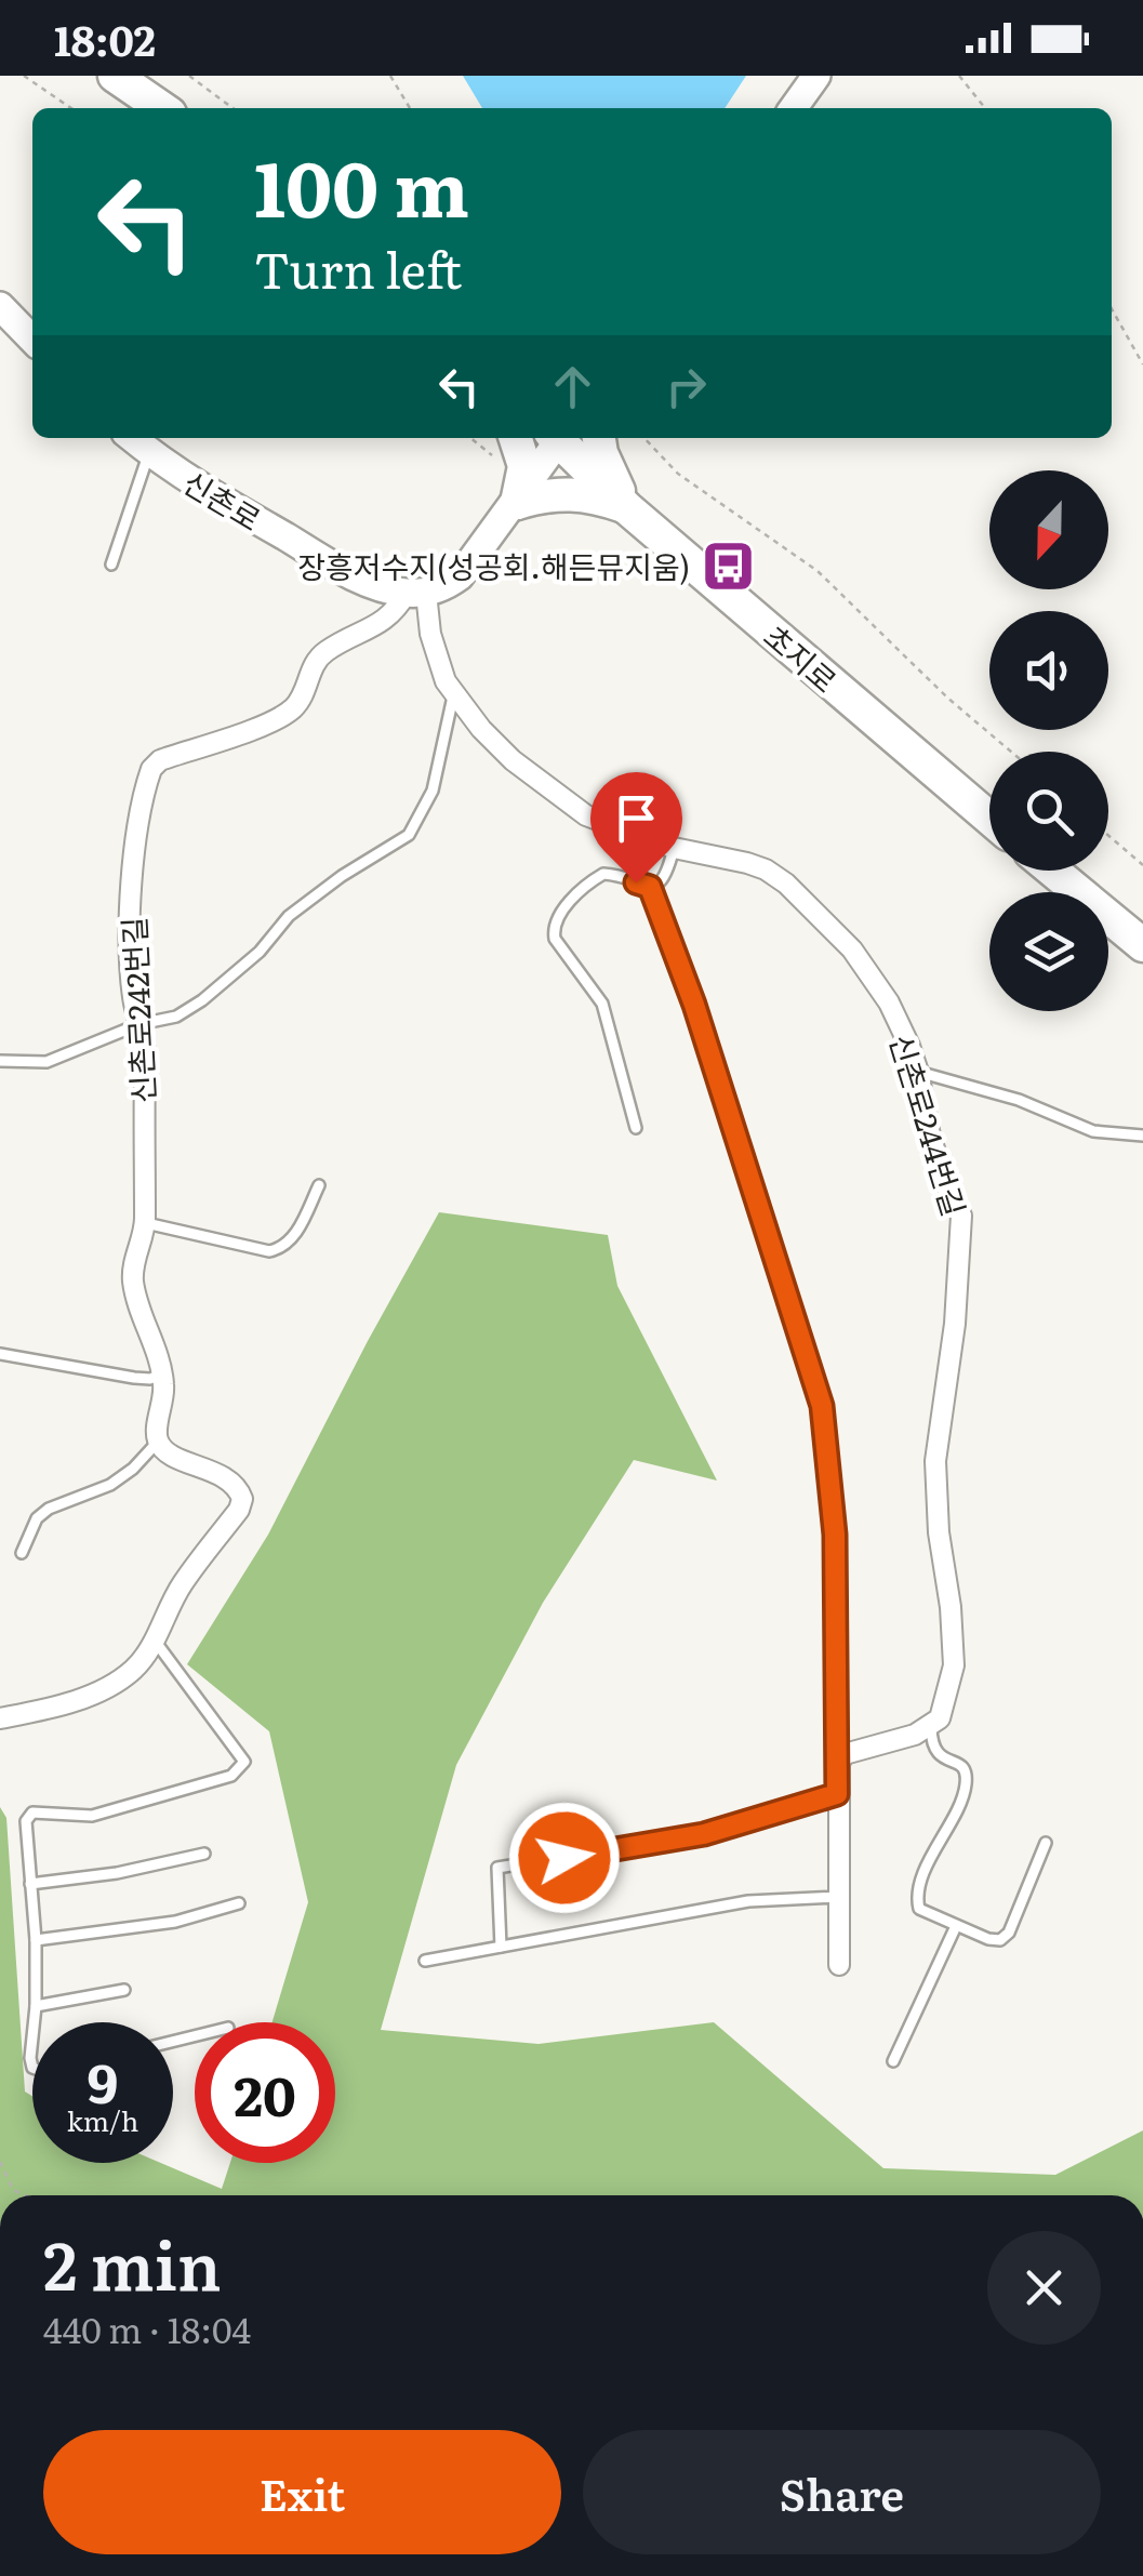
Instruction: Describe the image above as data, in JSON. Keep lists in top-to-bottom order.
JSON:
{
  "streets": {
    "main road": ["초지로"],
    "street": ["신촌로", "신촌로242번길", "신촌로244번길"]
  },
  "crossings": [
    ["신촌로", "신촌로242번길"],
    ["신촌로", "신촌로244번길"],
    ["신촌로242번길", "신촌로244번길"]
  ],
  "places": {
    "bus stop": ["장흥저수지(성공회.해든뮤지움)"]
  },
  "north": "bottom",
  "page": {
    "status": "18:02",
    "turn": ["100 m", "Turn left"],
    "speed": "9 km/h",
    "limit": "20",
    "heading": ["2 min", "440 m · 18:04"],
    "buttons": ["Exit", "Share"]
  }
}
